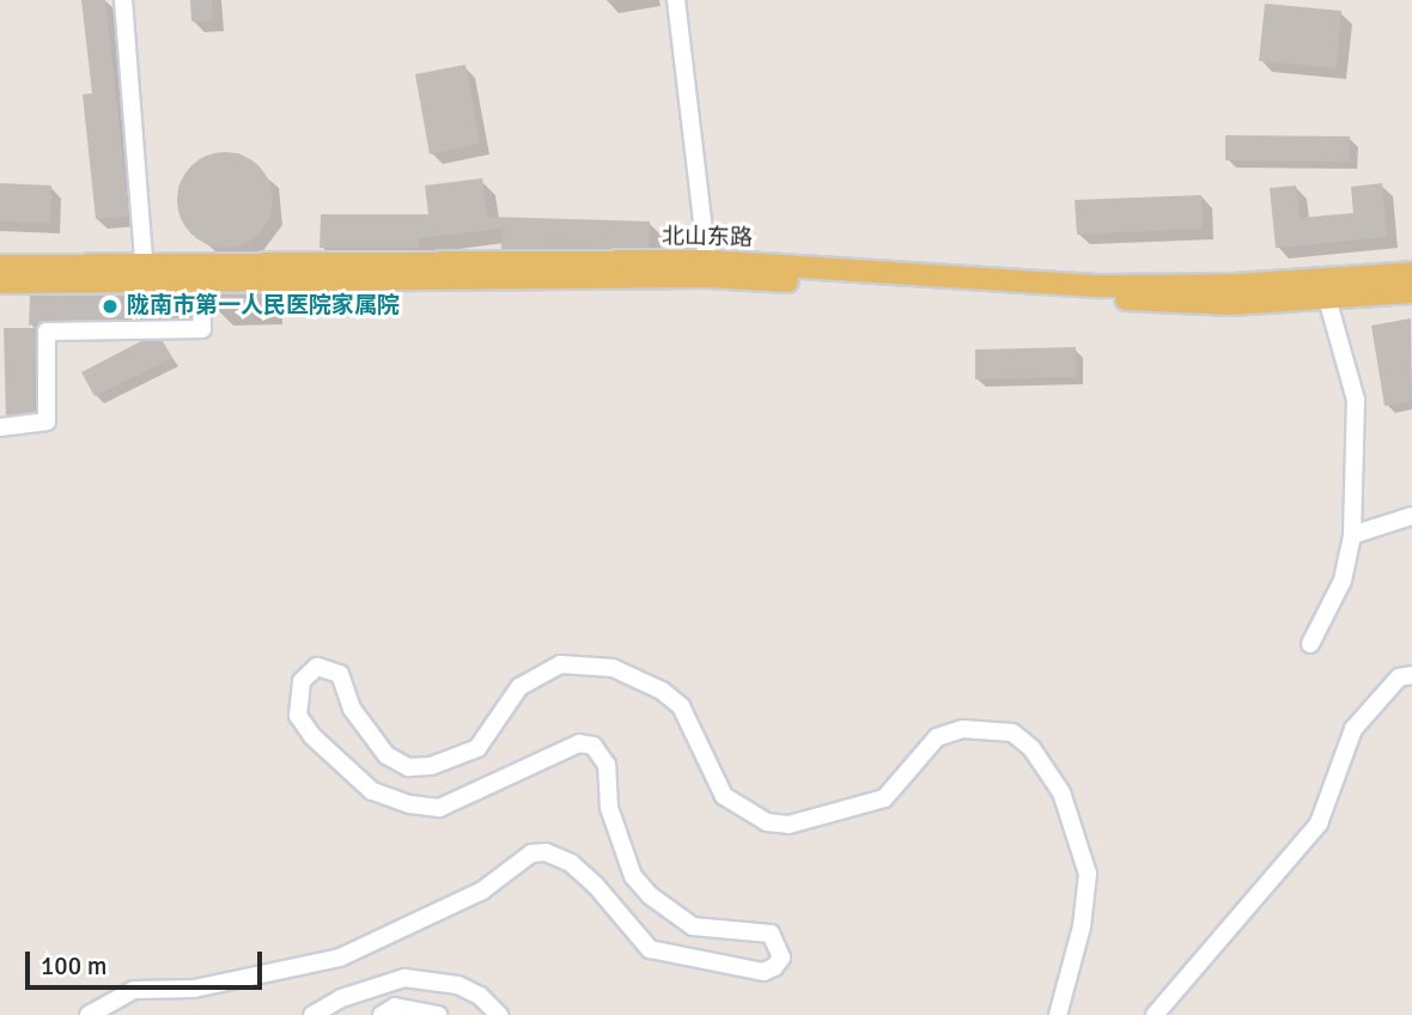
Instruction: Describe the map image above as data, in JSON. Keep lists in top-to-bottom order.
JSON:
{
  "streets": {
    "main road": ["北山东路"]
  },
  "places": ["陇南市第一人民医院家属院"],
  "scale_bar": "100 m"
}
